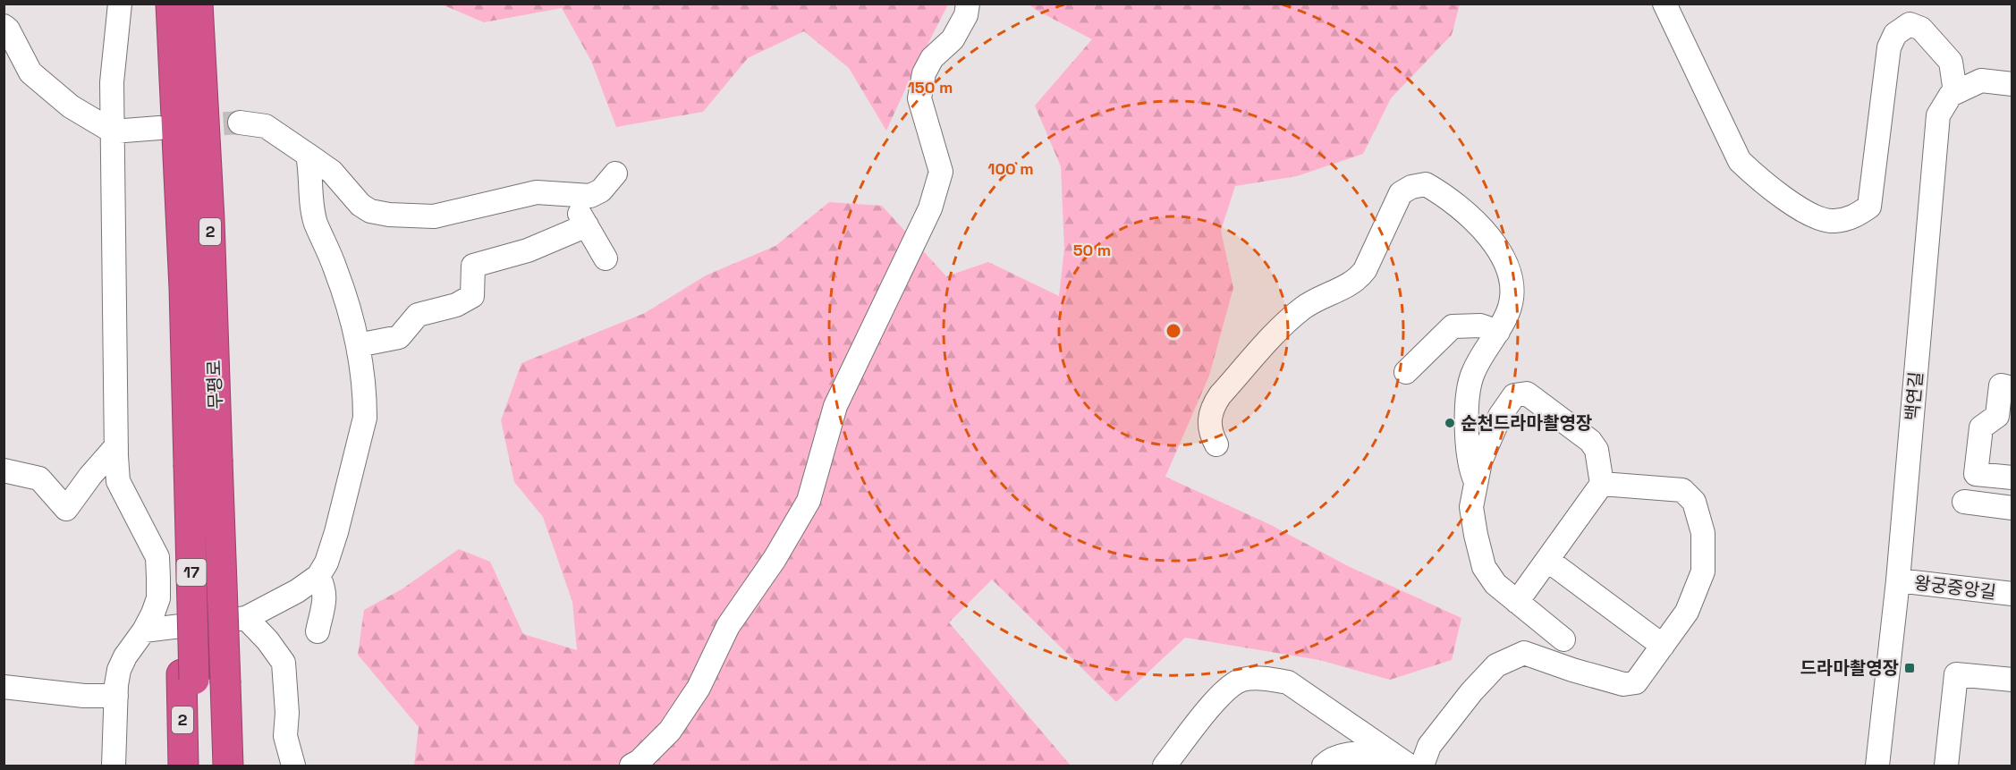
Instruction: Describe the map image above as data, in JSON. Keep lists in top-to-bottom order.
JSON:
{
  "streets": {
    "highway": ["2", "무평로"],
    "street": ["백연길", "왕궁중앙길"]
  },
  "crossings": [
    ["백연길", "왕궁중앙길"]
  ],
  "places": {
    "other": ["순천드라마촬영장"],
    "transit": ["드라마촬영장"]
  },
  "rings": ["150 m", "100 m", "50 m"]
}
